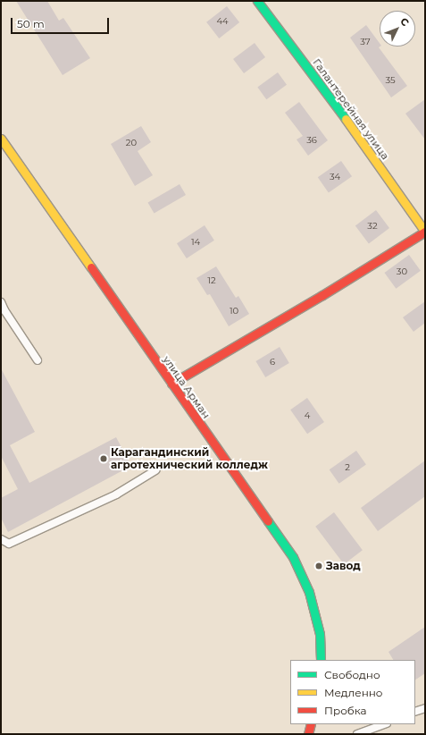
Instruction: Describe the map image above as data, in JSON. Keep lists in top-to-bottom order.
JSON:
{
  "streets": {
    "street": ["Галантерейная улица", "улица Арман"]
  },
  "places": ["Карагандинский агротехнический колледж", "Завод"],
  "house_numbers": [
    "44",
    "37",
    "35",
    "36",
    "20",
    "34",
    "32",
    "14",
    "30",
    "12",
    "10",
    "6",
    "4",
    "2"
  ],
  "legend": ["Свободно", "Медленно", "Пробка"],
  "scale_bar": "50 m",
  "north": "top right"
}
